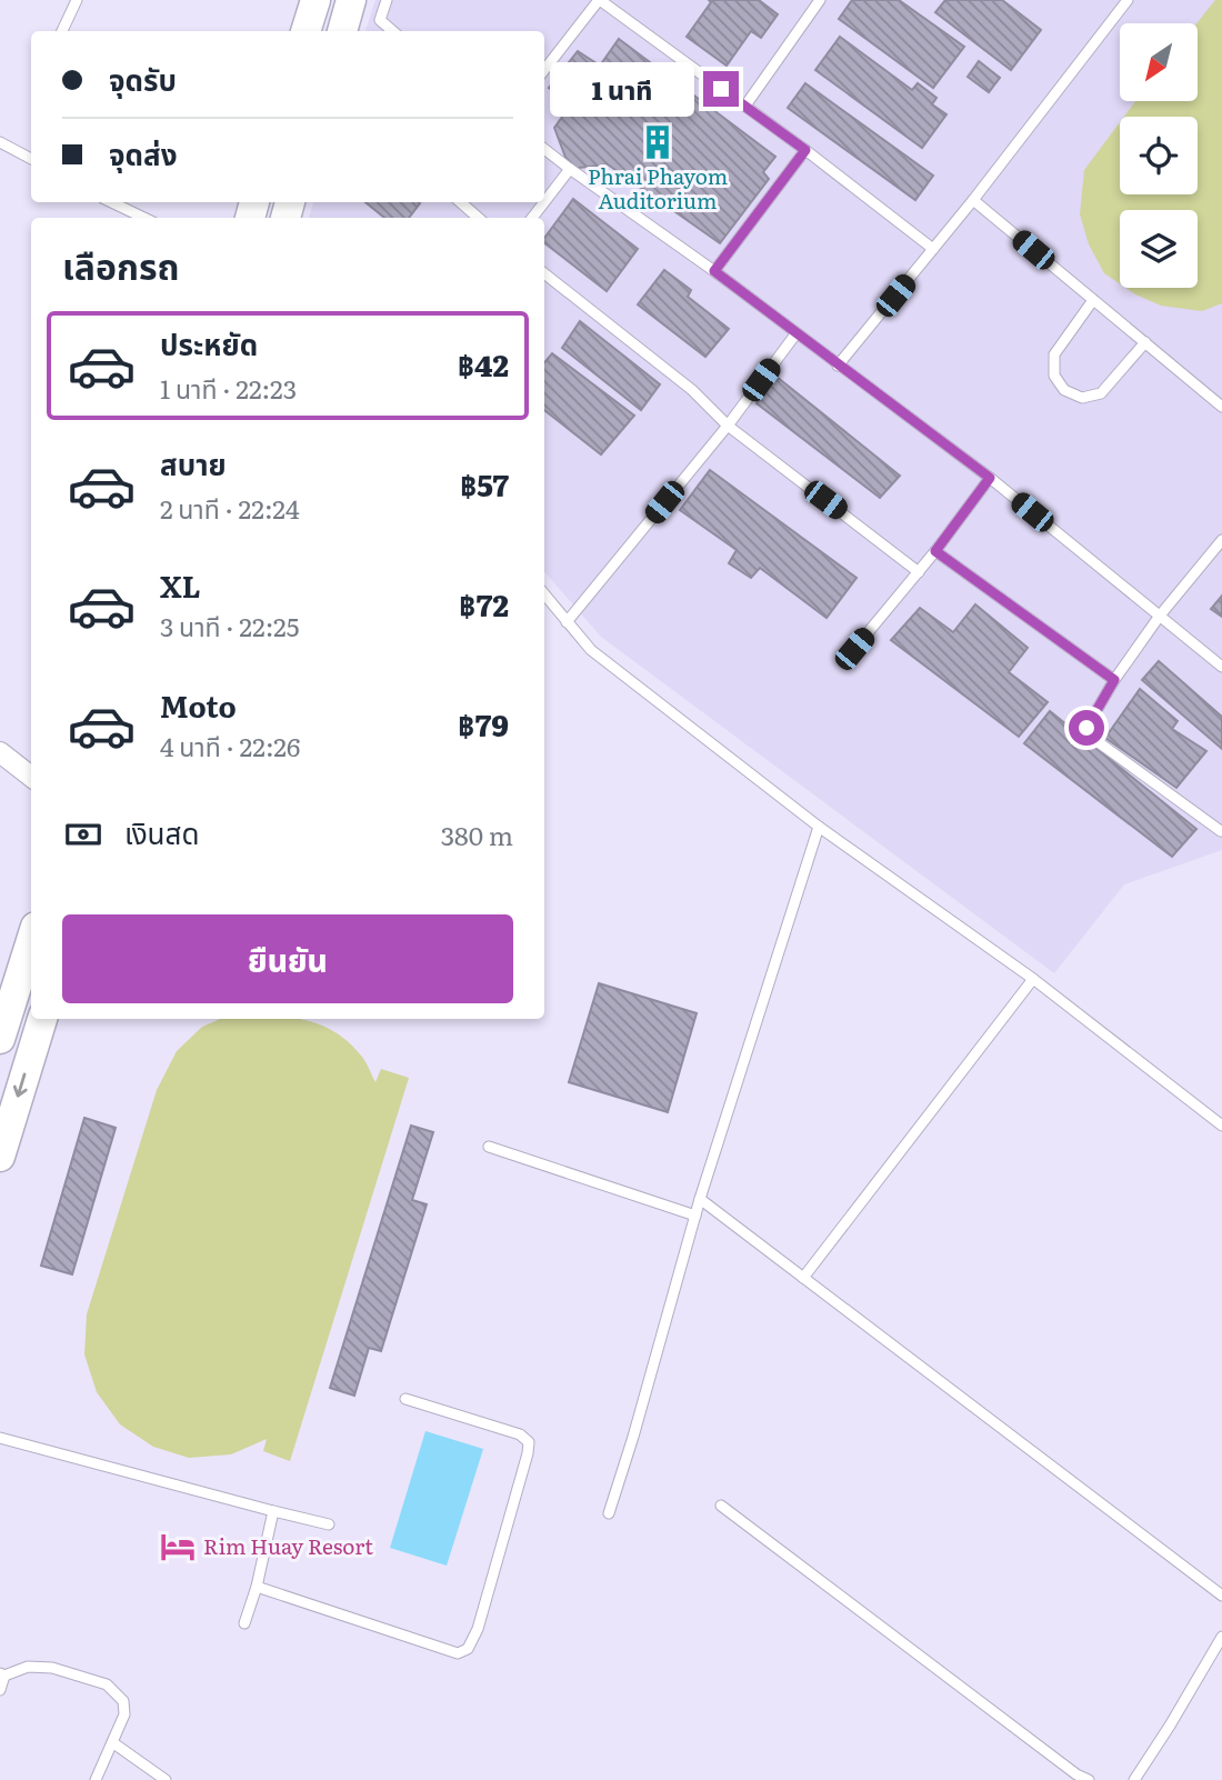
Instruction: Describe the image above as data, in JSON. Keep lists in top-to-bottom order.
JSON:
{
  "places": {
    "building": ["Phrai Phayom Auditorium"],
    "hotel": ["Rim Huay Resort"]
  },
  "north": "bottom left",
  "page": {
    "banner": ["จุดรับ", "จุดส่ง"],
    "bubble": "1 นาที",
    "heading": "เลือกรถ",
    "list": [
      {
        "name": "ประหยัด",
        "note": "1 นาที · 22:23",
        "value": "฿42"
      },
      {
        "name": "สบาย",
        "note": "2 นาที · 22:24",
        "value": "฿57"
      },
      {
        "name": "XL",
        "note": "3 นาที · 22:25",
        "value": "฿72"
      },
      {
        "name": "Moto",
        "note": "4 นาที · 22:26",
        "value": "฿79"
      }
    ],
    "pay": ["เงินสด", "380 m"],
    "buttons": "ยืนยัน"
  }
}
